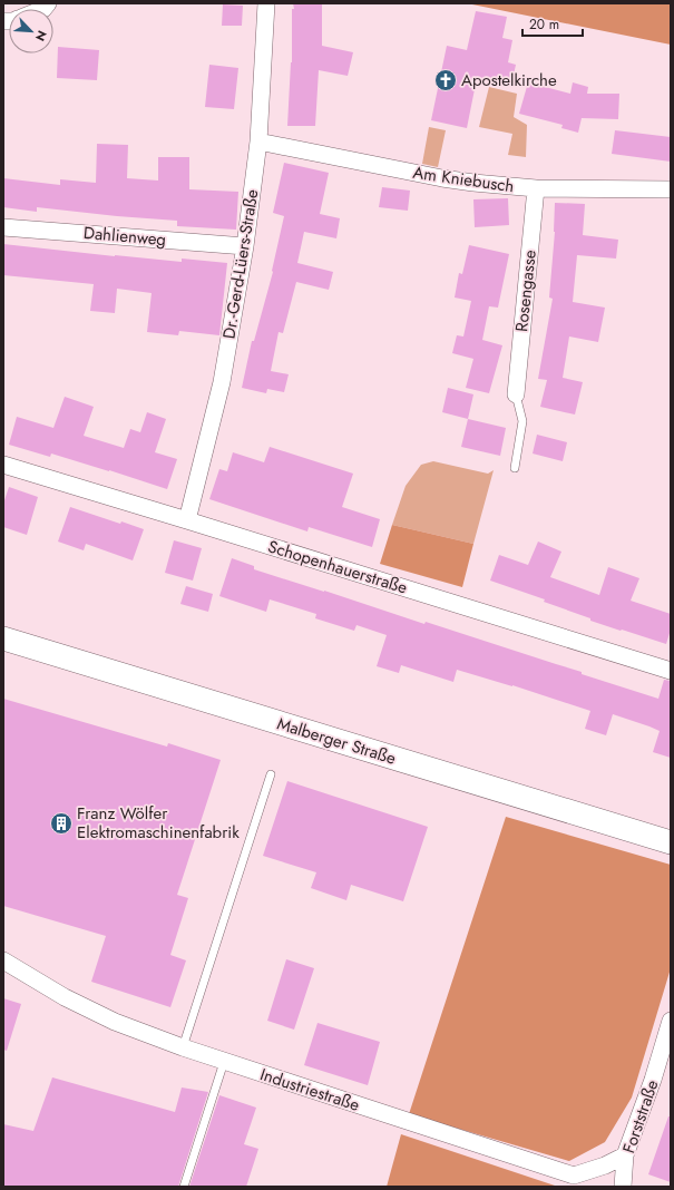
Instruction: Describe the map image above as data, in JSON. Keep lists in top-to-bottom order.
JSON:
{
  "streets": {
    "street": [
      "Am Kniebusch",
      "Dahlienweg",
      "Dr.-Gerd-Lüers-Straße",
      "Rosengasse",
      "Schopenhauerstraße",
      "Malberger Straße",
      "Industriestraße",
      "Forststraße"
    ]
  },
  "crossings": [
    ["Am Kniebusch", "Dr.-Gerd-Lüers-Straße"],
    ["Am Kniebusch", "Rosengasse"],
    ["Dahlienweg", "Dr.-Gerd-Lüers-Straße"],
    ["Dr.-Gerd-Lüers-Straße", "Schopenhauerstraße"],
    ["Industriestraße", "Forststraße"]
  ],
  "places": {
    "church": ["Apostelkirche"],
    "building": ["Franz Wölfer Elektromaschinenfabrik"]
  },
  "scale_bar": "20 m",
  "north": "bottom right"
}
